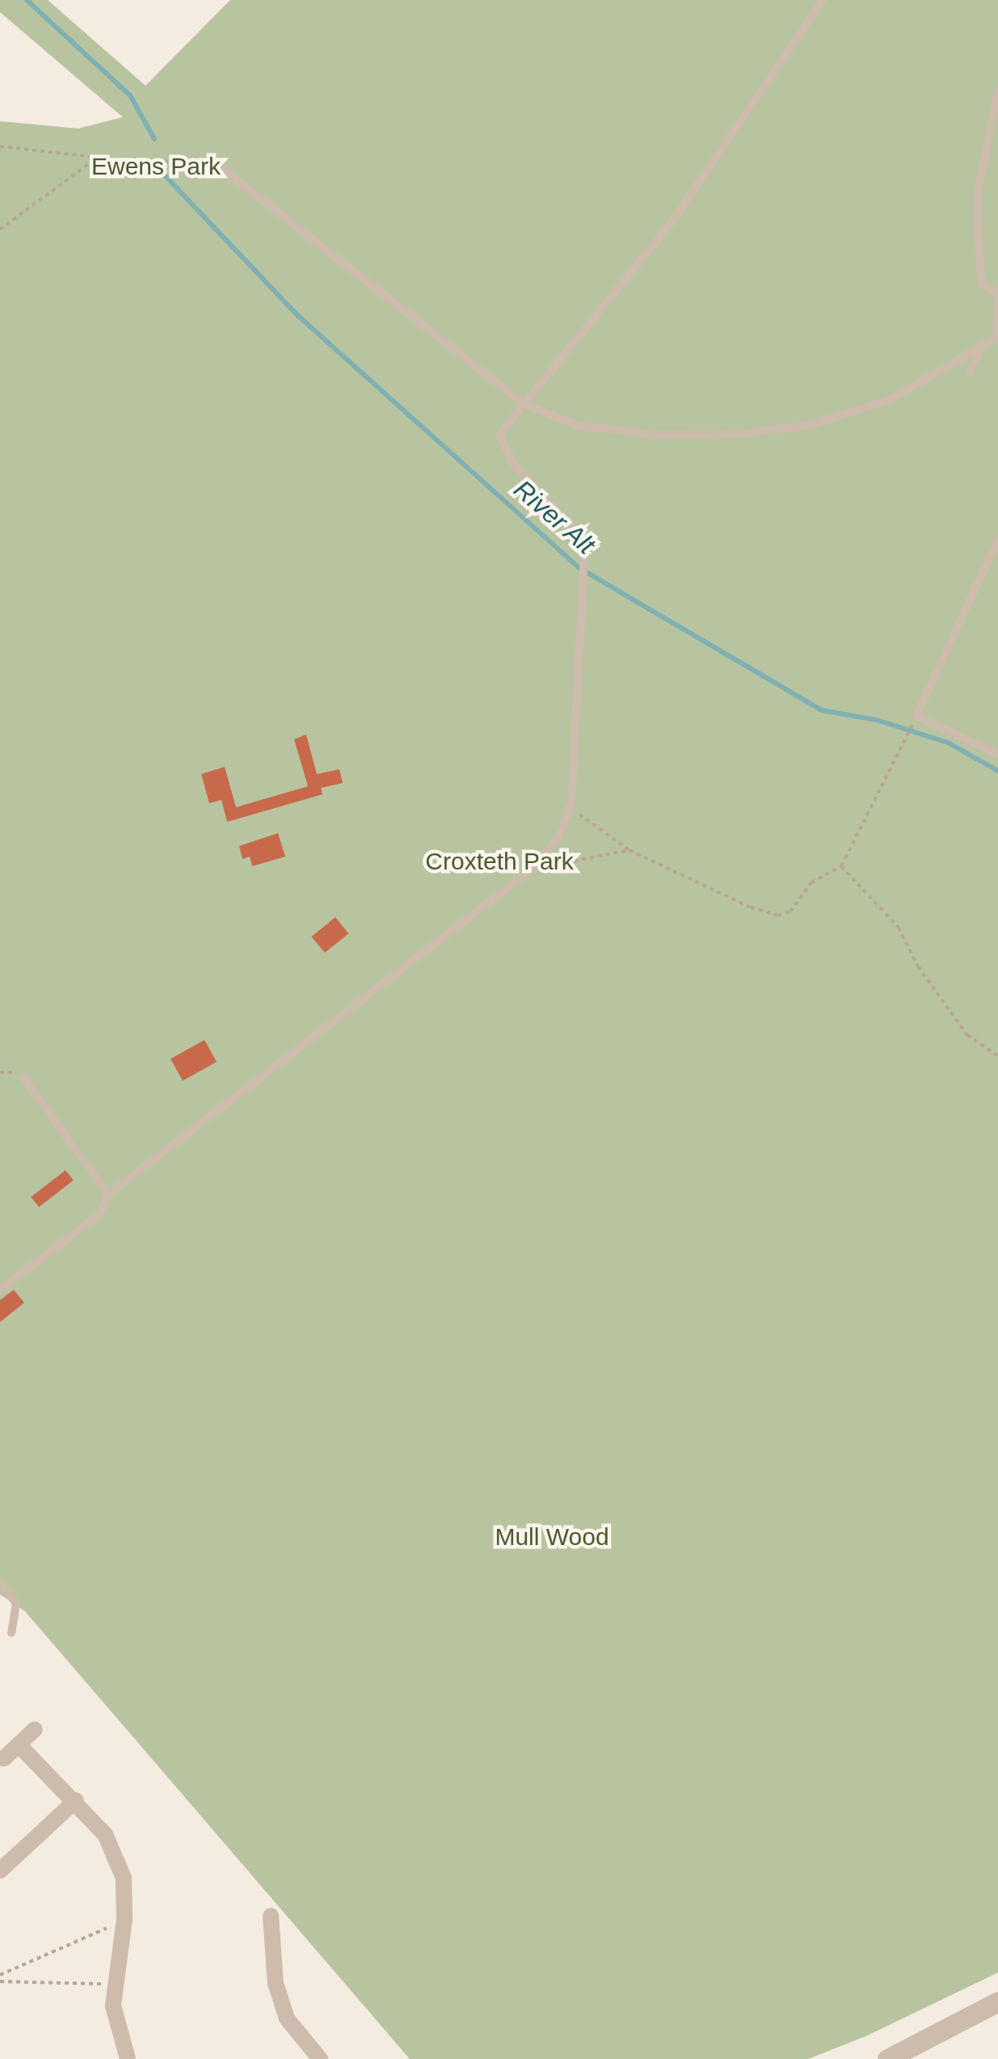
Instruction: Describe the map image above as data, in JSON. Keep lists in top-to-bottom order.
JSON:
{
  "water": ["River Alt"],
  "parks": ["Ewens Park", "Croxteth Park", "Mull Wood"]
}
